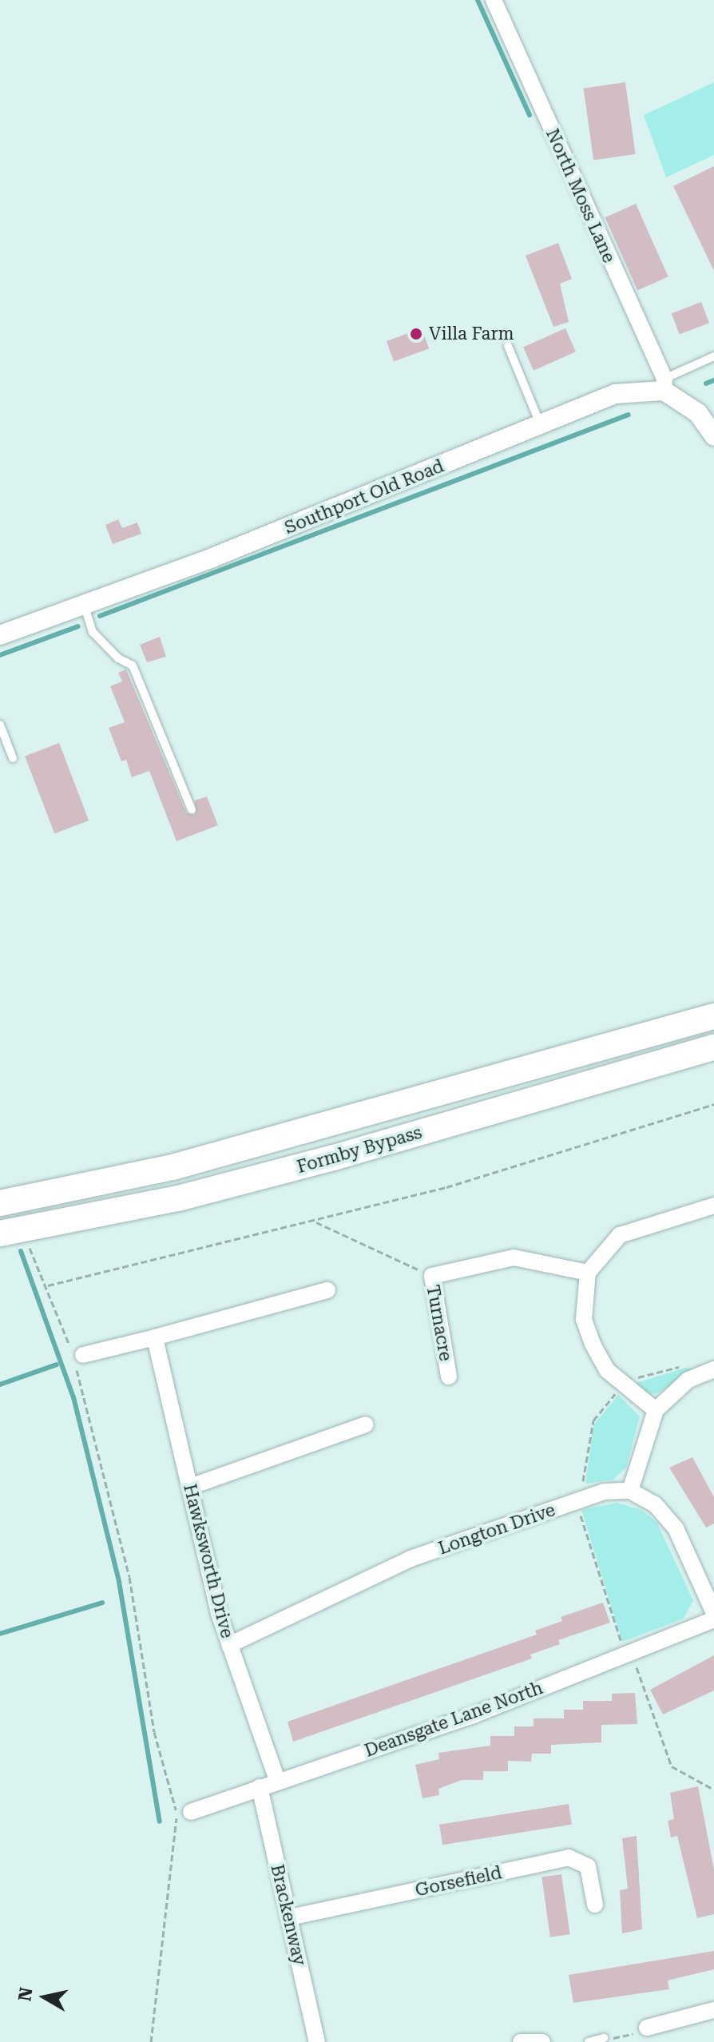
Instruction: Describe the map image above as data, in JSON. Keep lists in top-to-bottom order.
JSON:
{
  "streets": {
    "highway": ["Formby Bypass"],
    "street": [
      "North Moss Lane",
      "Southport Old Road",
      "Turnacre",
      "Longton Drive",
      "Hawksworth Drive",
      "Deansgate Lane North",
      "Gorsefield",
      "Brackenway"
    ]
  },
  "crossings": [
    ["North Moss Lane", "Southport Old Road"],
    ["Longton Drive", "Hawksworth Drive"],
    ["Hawksworth Drive", "Deansgate Lane North"],
    ["Deansgate Lane North", "Brackenway"],
    ["Gorsefield", "Brackenway"]
  ],
  "places": ["Villa Farm"],
  "north": "left"
}
